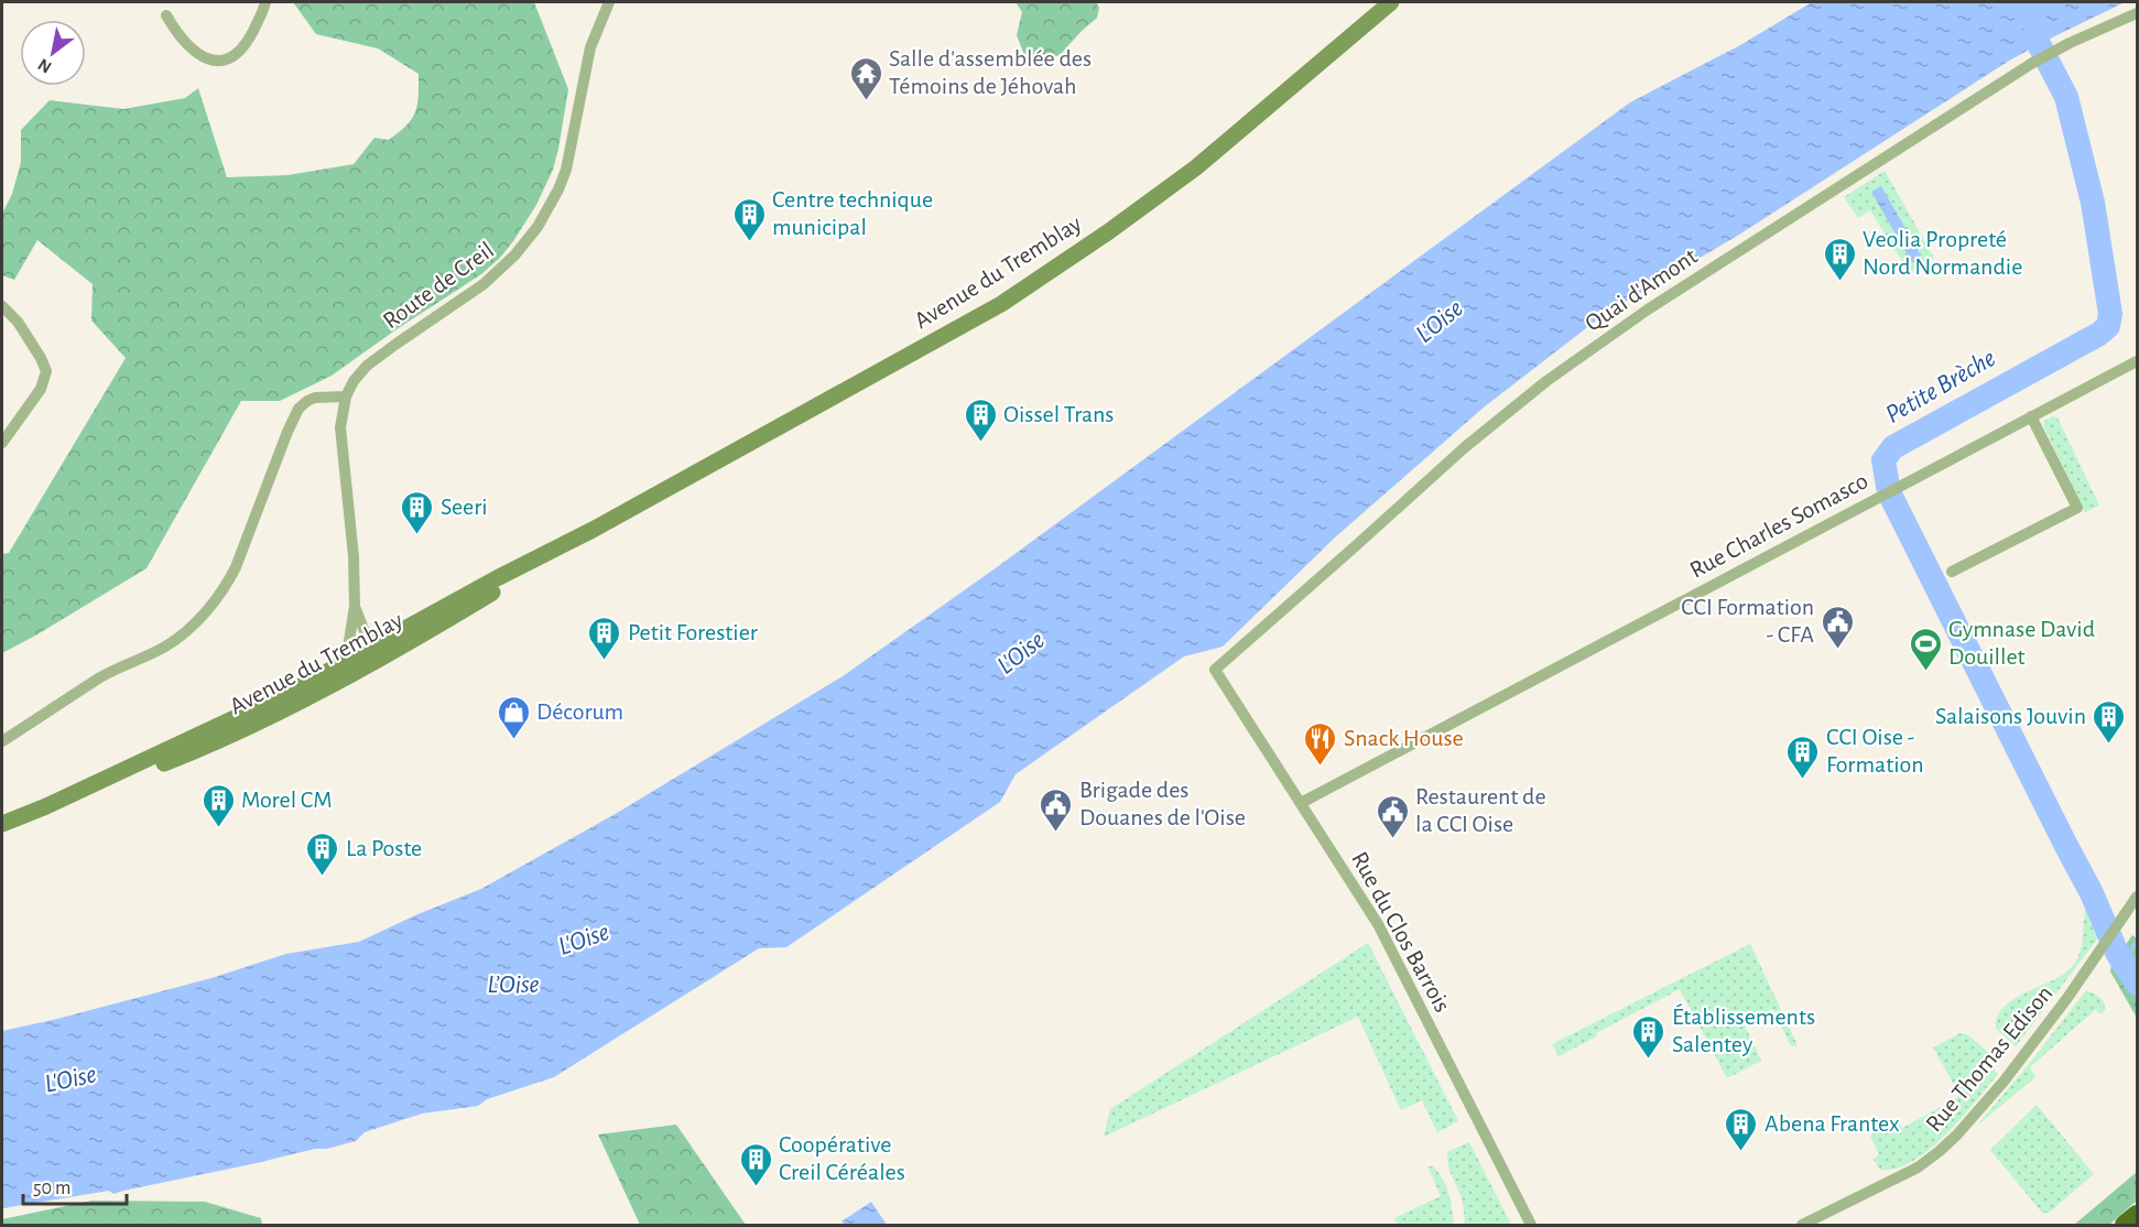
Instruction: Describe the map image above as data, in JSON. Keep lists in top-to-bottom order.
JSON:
{
  "streets": {
    "main road": ["Avenue du Tremblay"],
    "street": [
      "Route de Creil",
      "Quai d'Amont",
      "Rue Charles Somasco",
      "Rue du Clos Barrois",
      "Rue Thomas Edison"
    ]
  },
  "crossings": [
    ["Avenue du Tremblay", "Route de Creil"],
    ["Quai d'Amont", "Rue du Clos Barrois"],
    ["Rue Charles Somasco", "Rue du Clos Barrois"]
  ],
  "water": ["L'Oise", "Petite Brèche", "L’Oise"],
  "places": {
    "temple": ["Salle d'assemblée des Témoins de Jéhovah"],
    "building": [
      "Centre technique municipal",
      "Veolia Propreté Nord Normandie",
      "Oissel Trans",
      "Seeri",
      "Petit Forestier",
      "Salaisons Jouvin",
      "CCI Oise - Formation",
      "Morel CM",
      "La Poste",
      "Établissements Salentey",
      "Abena Frantex",
      "Coopérative Creil Céréales"
    ],
    "public building": ["CCI Formation - CFA", "Brigade des Douanes de l'Oise", "Restaurent de la CCI Oise"],
    "sports": ["Gymnase David Douillet"],
    "shop": ["Décorum"],
    "restaurant": ["Snack House"]
  },
  "scale_bar": "50 m",
  "north": "bottom left"
}
